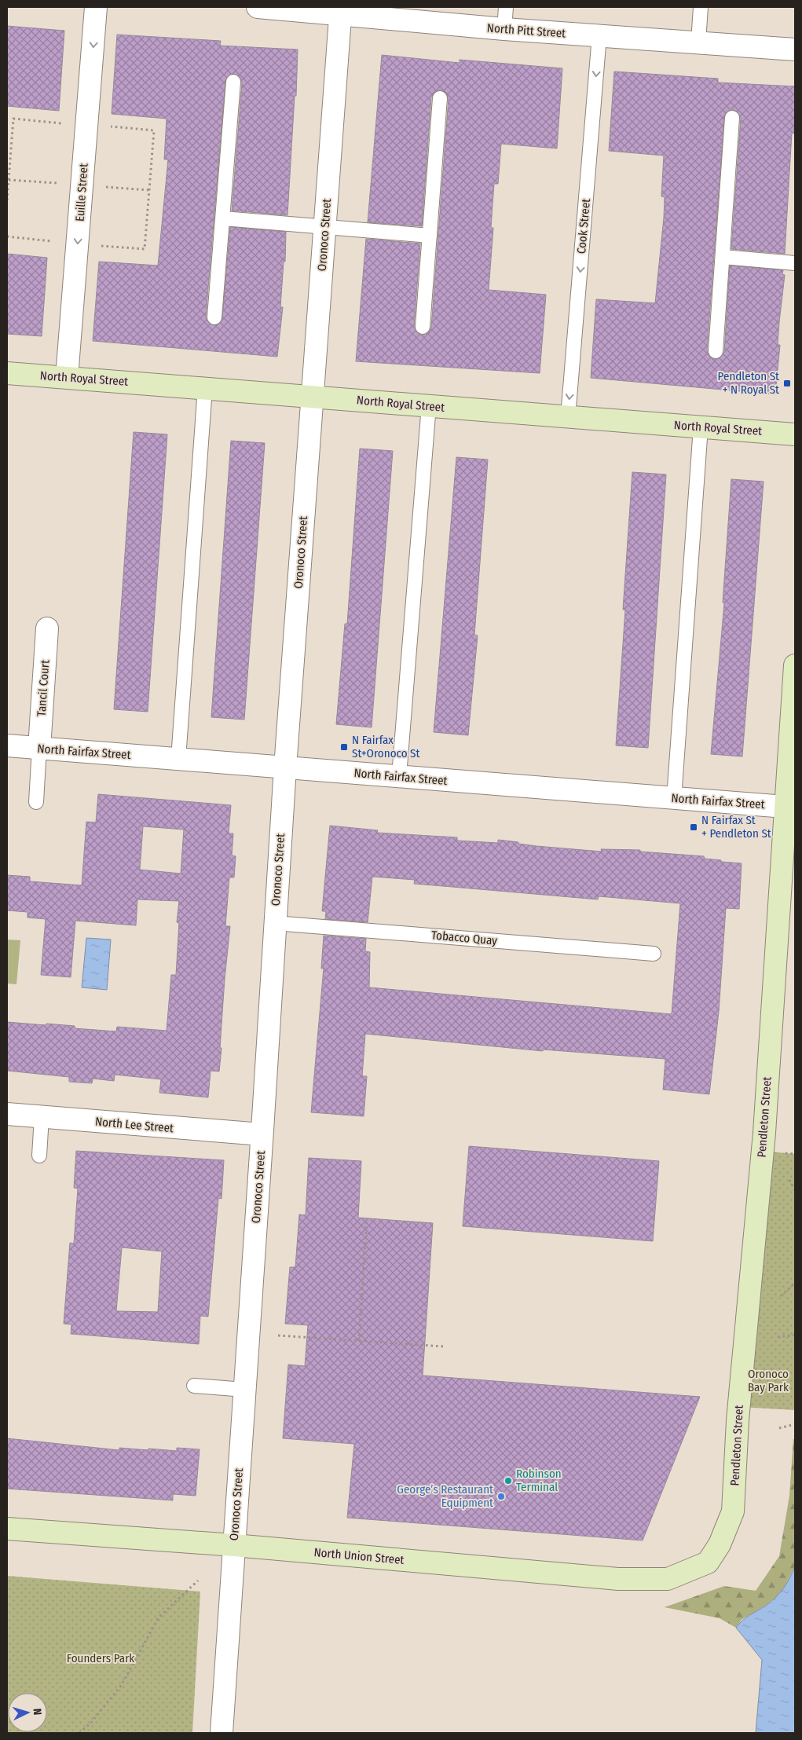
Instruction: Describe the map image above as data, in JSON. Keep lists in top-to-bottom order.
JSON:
{
  "streets": {
    "street": [
      "North Pitt Street",
      "Euille Street",
      "Oronoco Street",
      "North Royal Street",
      "Tancil Court",
      "North Fairfax Street",
      "Pendleton Street",
      "North Lee Street",
      "North Union Street"
    ],
    "lane": ["Cook Street", "Tobacco Quay"]
  },
  "crossings": [
    ["North Pitt Street", "Cook Street"],
    ["North Pitt Street", "Oronoco Street"],
    ["Euille Street", "North Royal Street"],
    ["Cook Street", "North Royal Street"],
    ["Oronoco Street", "North Royal Street"],
    ["Oronoco Street", "North Fairfax Street"],
    ["Oronoco Street", "Tobacco Quay"],
    ["Oronoco Street", "North Lee Street"],
    ["Oronoco Street", "North Union Street"],
    ["Tancil Court", "North Fairfax Street"],
    ["North Fairfax Street", "Pendleton Street"],
    ["Pendleton Street", "North Union Street"]
  ],
  "one_way": ["Euille Street", "Cook Street"],
  "parks": ["Oronoco Bay Park", "Founders Park"],
  "places": {
    "transit": ["Pendleton St + N Royal St", "N Fairfax St+Oronoco St", "N Fairfax St + Pendleton St"],
    "other": ["Robinson Terminal", "George’s Restaurant Equipment"]
  },
  "north": "right"
}
